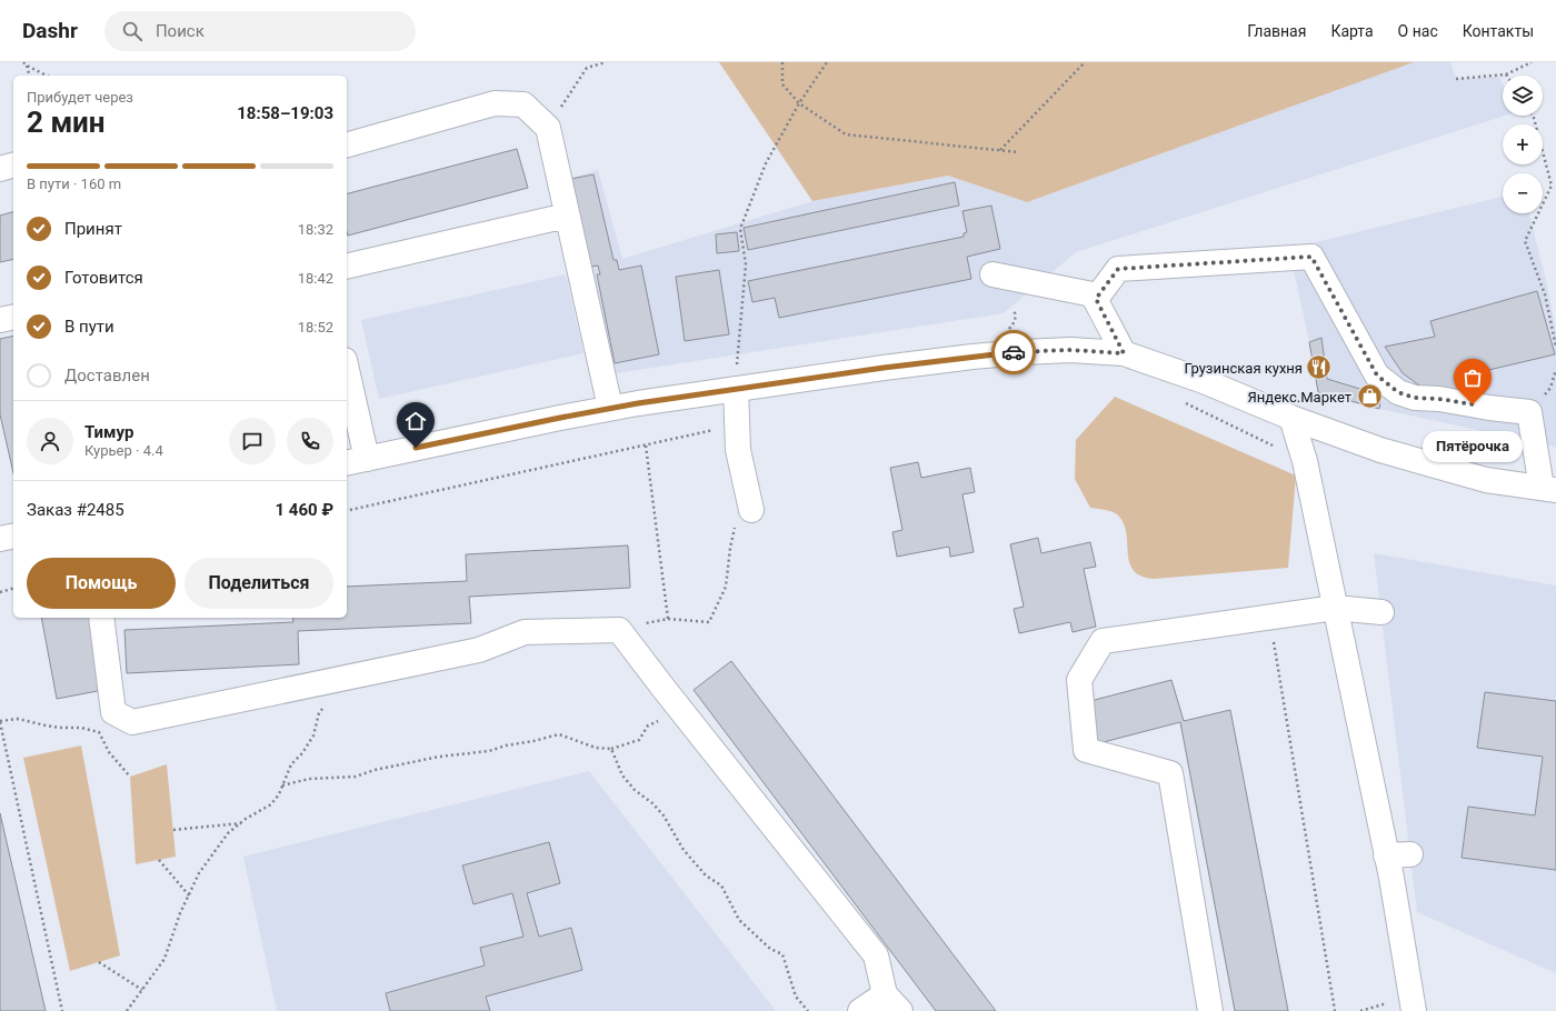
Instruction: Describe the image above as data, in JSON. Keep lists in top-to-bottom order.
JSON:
{
  "places": {
    "restaurant": ["Грузинская кухня"],
    "shop": ["Яндекс.Маркет"],
    "other": ["Пятёрочка"]
  },
  "page": {
    "header": "Dashr",
    "search": "Поиск",
    "nav": [
      "Главная",
      "Карта",
      "О нас",
      "Контакты"
    ],
    "map_buttons": ["+", "−"],
    "heading": ["2 мин", "Прибудет через", "18:58–19:03"],
    "panel": [
      "Тимур",
      "Курьер · 4.4",
      "Заказ #2485",
      "1 460 ₽"
    ],
    "bar": "В пути · 160 m",
    "list": [
      ["Принят", "18:32"],
      ["Готовится", "18:42"],
      ["В пути", "18:52"],
      "Доставлен"
    ],
    "bubble": "Пятёрочка",
    "buttons": ["Помощь", "Поделиться"]
  }
}
